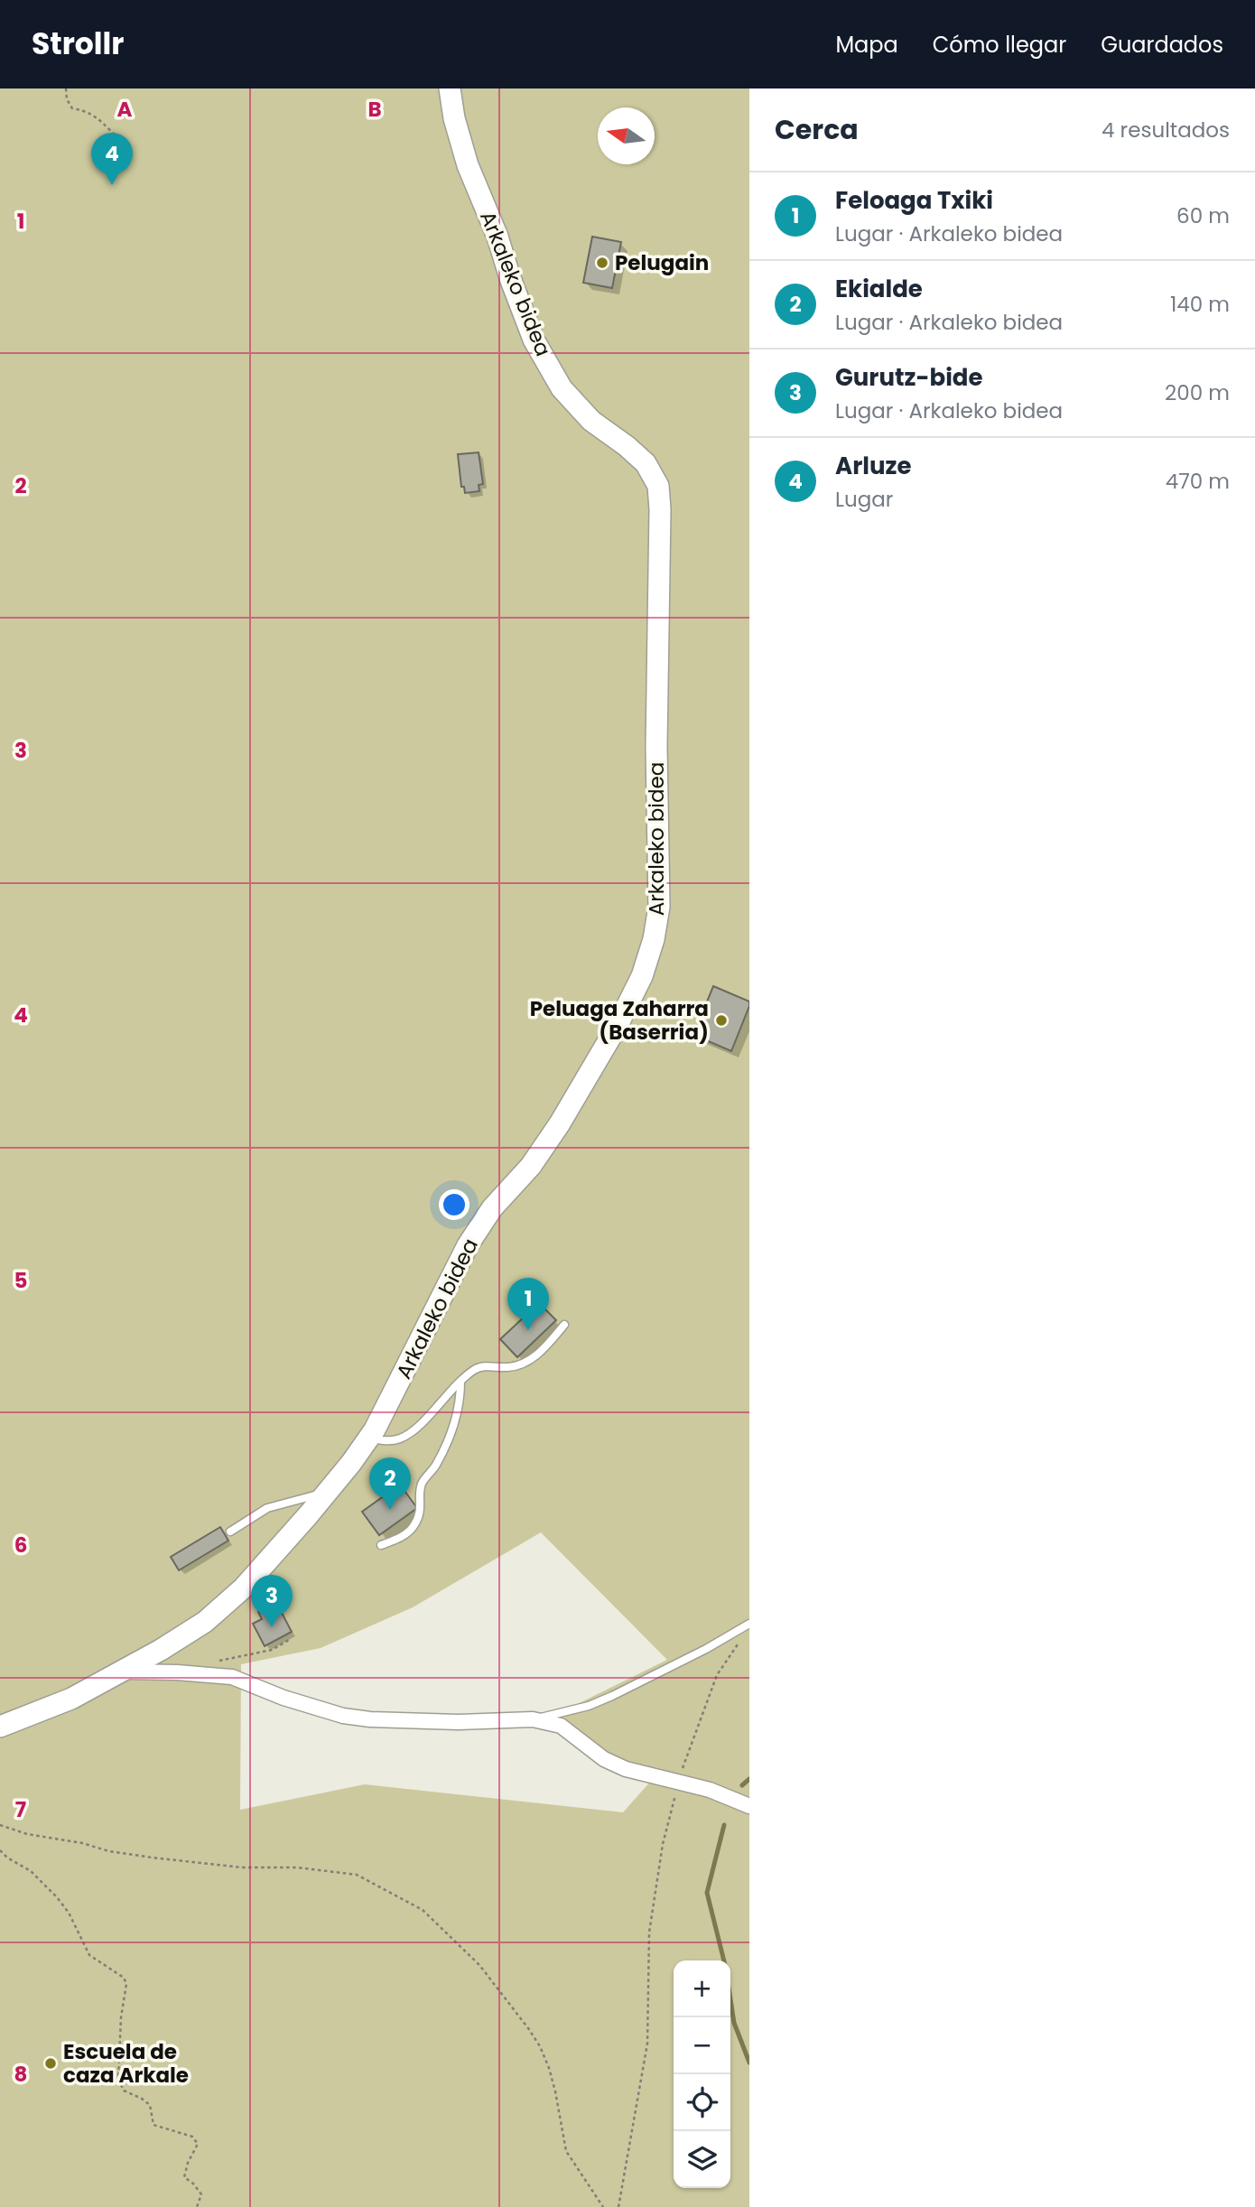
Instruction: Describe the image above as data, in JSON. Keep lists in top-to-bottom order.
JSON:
{
  "streets": {
    "street": ["Arkaleko bidea"]
  },
  "places": ["Pelugain", "Peluaga Zaharra (Baserria)", "Escuela de caza Arkale"],
  "north": "left",
  "page": {
    "header": "Strollr",
    "nav": ["Mapa", "Cómo llegar", "Guardados"],
    "heading": ["Cerca", "4 resultados"],
    "pins": [
      "4",
      "1",
      "2",
      "3"
    ],
    "list": [
      {
        "mark": "1",
        "name": "Feloaga Txiki",
        "note": "Lugar · Arkaleko bidea",
        "value": "60 m"
      },
      {
        "mark": "2",
        "name": "Ekialde",
        "note": "Lugar · Arkaleko bidea",
        "value": "140 m"
      },
      {
        "mark": "3",
        "name": "Gurutz-bide",
        "note": "Lugar · Arkaleko bidea",
        "value": "200 m"
      },
      {
        "mark": "4",
        "name": "Arluze",
        "note": "Lugar",
        "value": "470 m"
      }
    ],
    "map_buttons": ["+", "−"]
  },
  "grid": {
    "columns": ["A", "B"],
    "rows": [
      "1",
      "2",
      "3",
      "4",
      "5",
      "6",
      "7",
      "8"
    ]
  }
}
